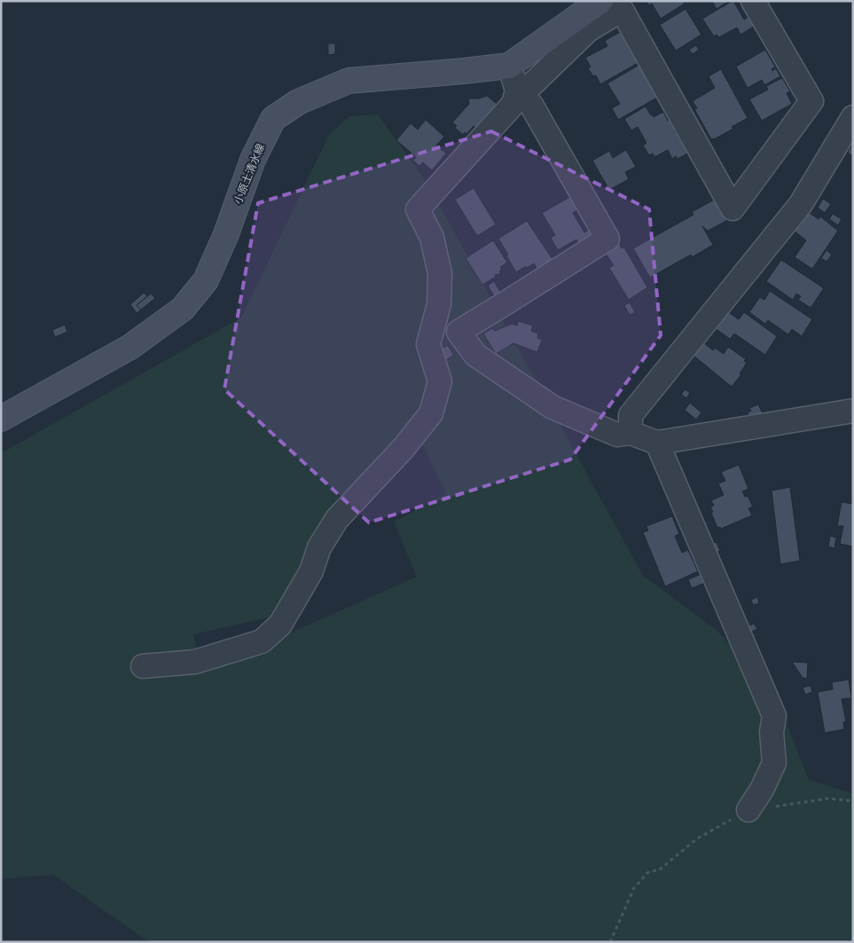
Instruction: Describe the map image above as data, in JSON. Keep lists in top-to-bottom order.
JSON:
{
  "streets": {
    "main road": ["小原土清水線"]
  }
}
